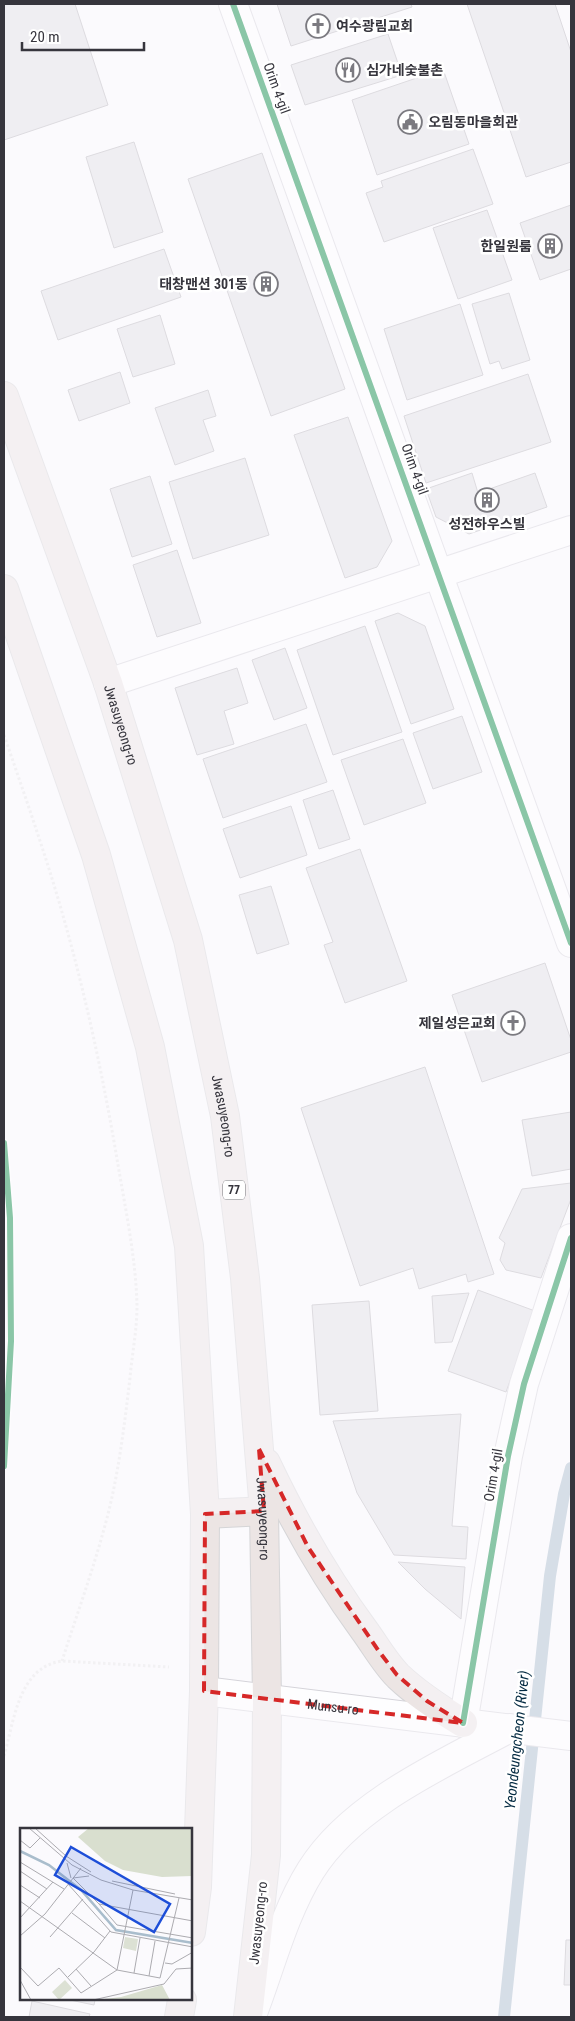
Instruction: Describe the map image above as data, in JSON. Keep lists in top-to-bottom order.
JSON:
{
  "streets": {
    "main road": ["Jwasuyeong-ro", "77"],
    "street": ["Orim 4-gil", "Munsu-ro"]
  },
  "crossings": [
    ["Orim 4-gil", "Munsu-ro"],
    ["Jwasuyeong-ro", "Munsu-ro"]
  ],
  "water": ["Yeondeungcheon (River)"],
  "places": {
    "church": ["여수광림교회", "제일성은교회"],
    "restaurant": ["심가네숯불촌"],
    "public building": ["오림동마을회관"],
    "building": ["한일원룸", "태창맨션 301동", "성전하우스빌"]
  },
  "scale_bar": "20 m"
}
